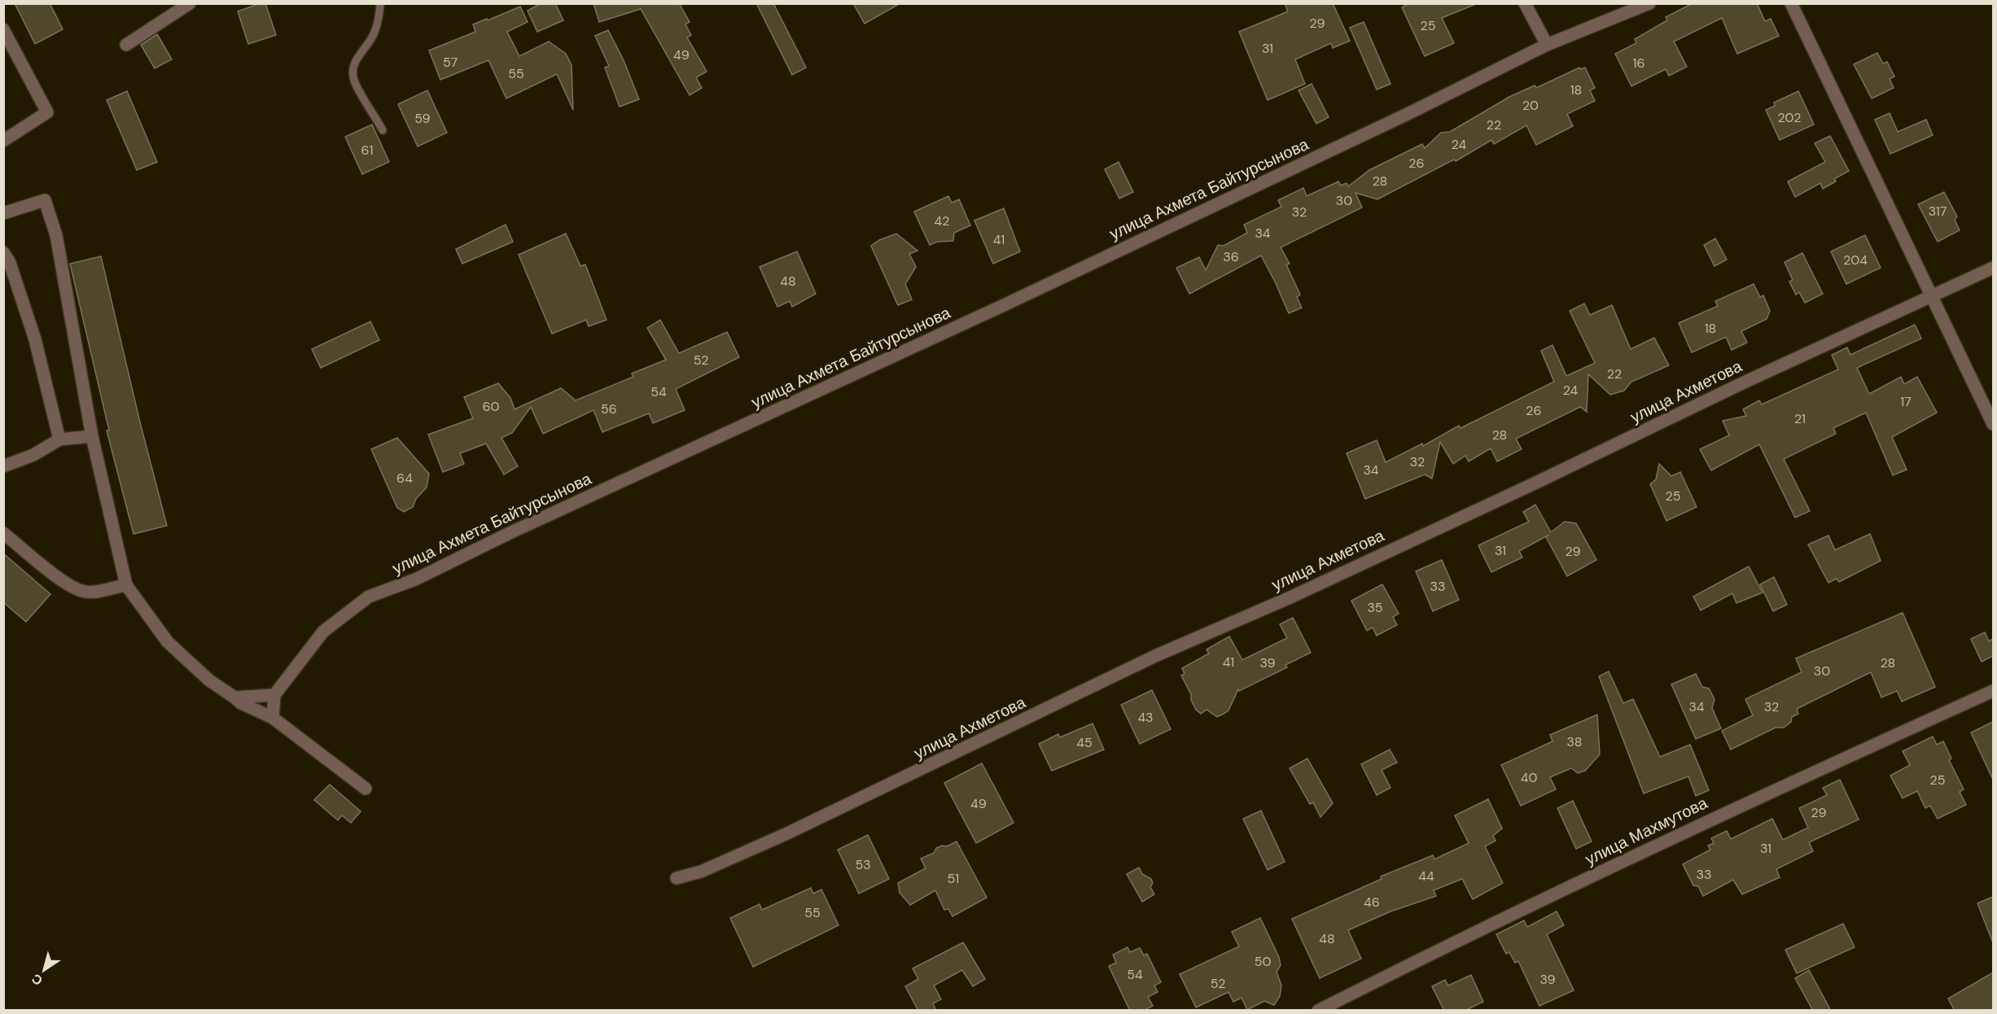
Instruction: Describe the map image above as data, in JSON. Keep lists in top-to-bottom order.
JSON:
{
  "streets": {
    "street": ["улица Ахмета Байтурсынова", "улица Ахметова", "улица Махмутова"]
  },
  "house_numbers": [
    "29",
    "25",
    "31",
    "49",
    "57",
    "16",
    "55",
    "18",
    "20",
    "202",
    "59",
    "22",
    "24",
    "61",
    "26",
    "28",
    "30",
    "317",
    "32",
    "42",
    "34",
    "41",
    "36",
    "204",
    "48",
    "18",
    "52",
    "22",
    "24",
    "54",
    "17",
    "60",
    "56",
    "26",
    "21",
    "28",
    "32",
    "34",
    "64",
    "25",
    "31",
    "29",
    "33",
    "35",
    "41",
    "39",
    "28",
    "30",
    "34",
    "32",
    "43",
    "38",
    "45",
    "40",
    "25",
    "49",
    "29",
    "31",
    "53",
    "33",
    "44",
    "51",
    "46",
    "55",
    "48",
    "50",
    "54",
    "39",
    "52"
  ],
  "north": "bottom left"
}
